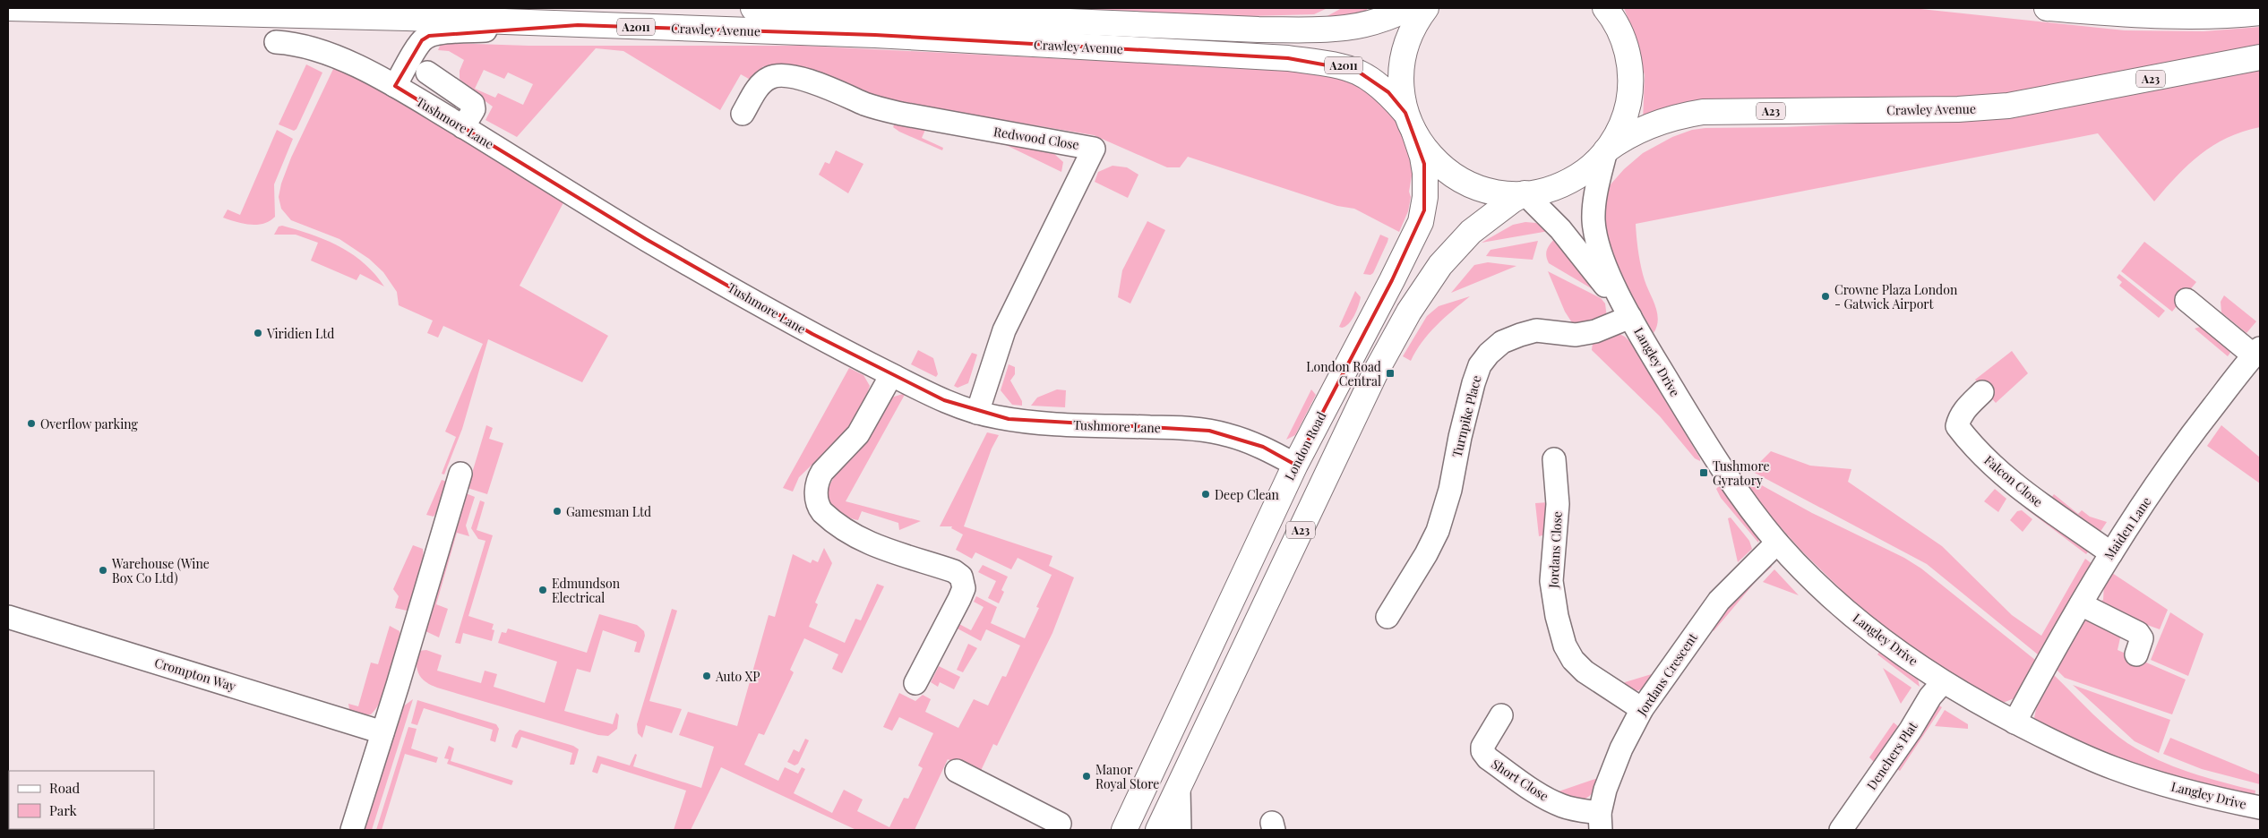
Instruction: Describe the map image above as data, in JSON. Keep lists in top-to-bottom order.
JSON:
{
  "streets": {
    "main road": [
      "A2011",
      "Crawley Avenue",
      "A23",
      "London Road"
    ],
    "street": [
      "Tushmore Lane",
      "Redwood Close",
      "Langley Drive",
      "Turnpike Place",
      "Falcon Close",
      "Maiden Lane",
      "Jordans Close",
      "Crompton Way",
      "Jordans Crescent",
      "Denchers Plat",
      "Short Close"
    ]
  },
  "crossings": [
    ["Crawley Avenue", "A23"],
    ["Crawley Avenue", "Langley Drive"],
    ["Crawley Avenue", "London Road"],
    ["A23", "Langley Drive"],
    ["Tushmore Lane", "Redwood Close"],
    ["Tushmore Lane", "London Road"],
    ["Langley Drive", "Turnpike Place"],
    ["Langley Drive", "Maiden Lane"],
    ["Langley Drive", "Jordans Crescent"],
    ["Langley Drive", "Denchers Plat"],
    ["Falcon Close", "Maiden Lane"],
    ["Jordans Close", "Jordans Crescent"],
    ["Jordans Crescent", "Short Close"]
  ],
  "places": {
    "other": [
      "Crowne Plaza London - Gatwick Airport",
      "Viridien Ltd",
      "Overflow parking",
      "Deep Clean",
      "Gamesman Ltd",
      "Warehouse (Wine Box Co Ltd)",
      "Edmundson Electrical",
      "Auto XP",
      "Manor Royal Store"
    ],
    "transit": ["London Road Central", "Tushmore Gyratory"]
  },
  "legend": ["Road", "Park"]
}
